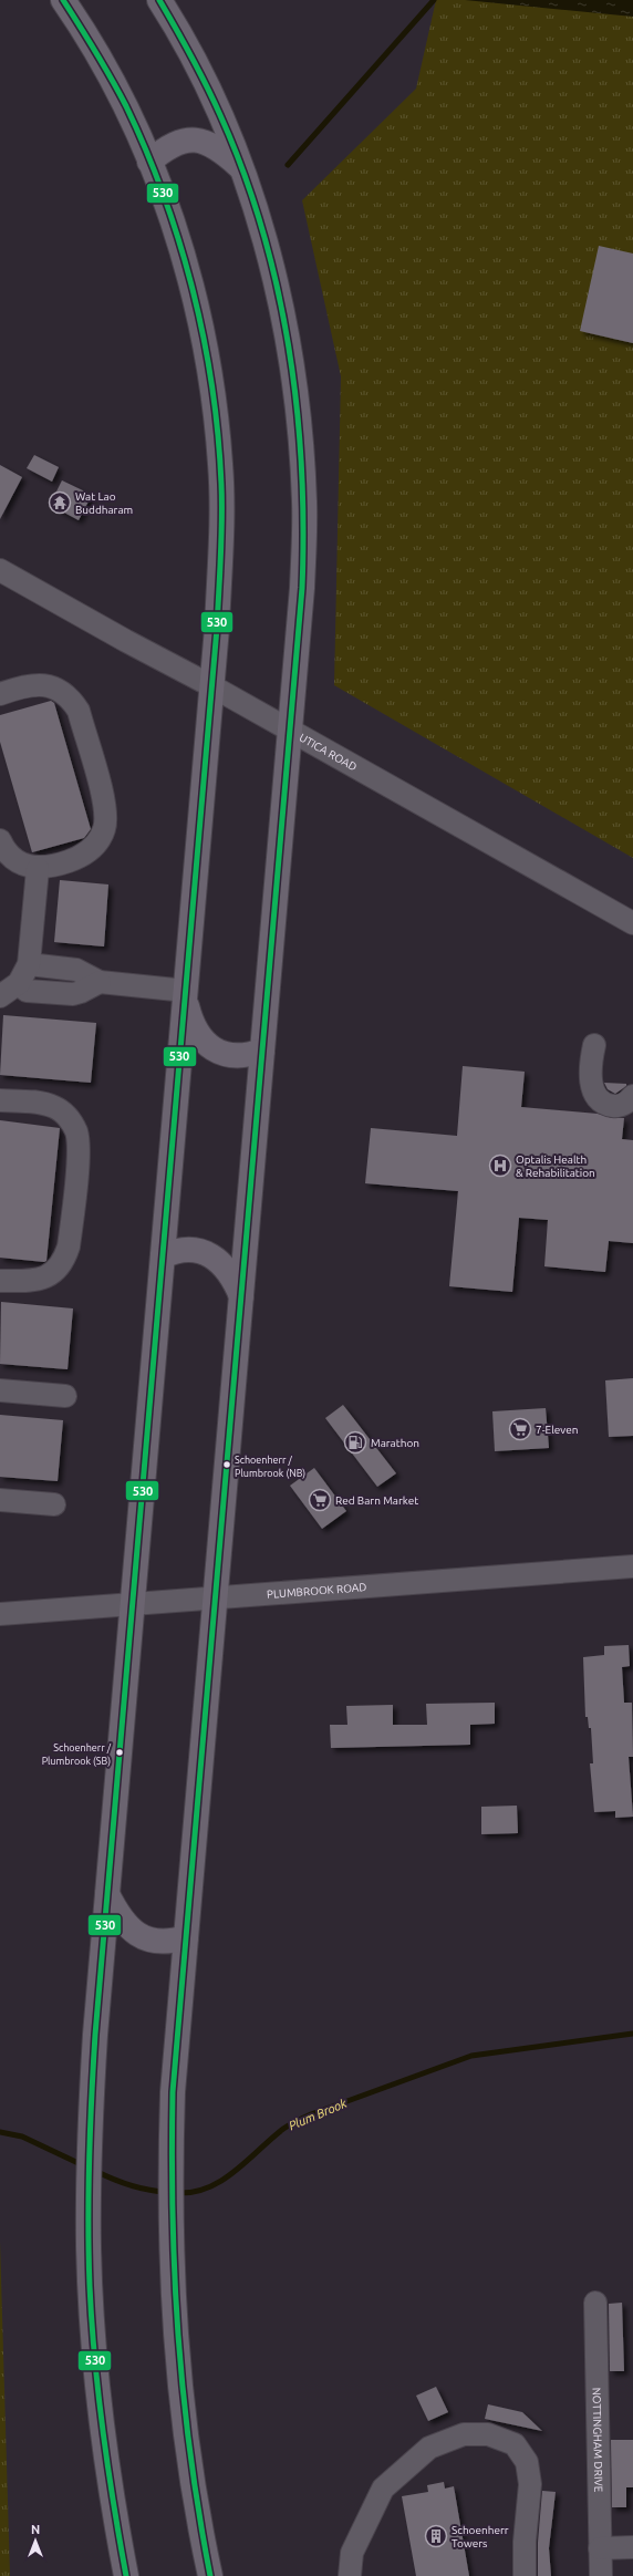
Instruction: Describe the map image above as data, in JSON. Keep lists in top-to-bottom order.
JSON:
{
  "streets": {
    "street": ["UTICA ROAD", "PLUMBROOK ROAD", "NOTTINGHAM DRIVE"]
  },
  "water": ["Plum Brook"],
  "places": {
    "temple": ["Wat Lao Buddharam"],
    "hospital": ["Optalis Health & Rehabilitation"],
    "supermarket": ["7-Eleven", "Red Barn Market"],
    "fuel station": ["Marathon"],
    "other": ["Schoenherr / Plumbrook (NB)", "Schoenherr / Plumbrook (SB)"],
    "building": ["Schoenherr Towers"]
  },
  "lines": ["transit line 530"],
  "north": "top"
}
